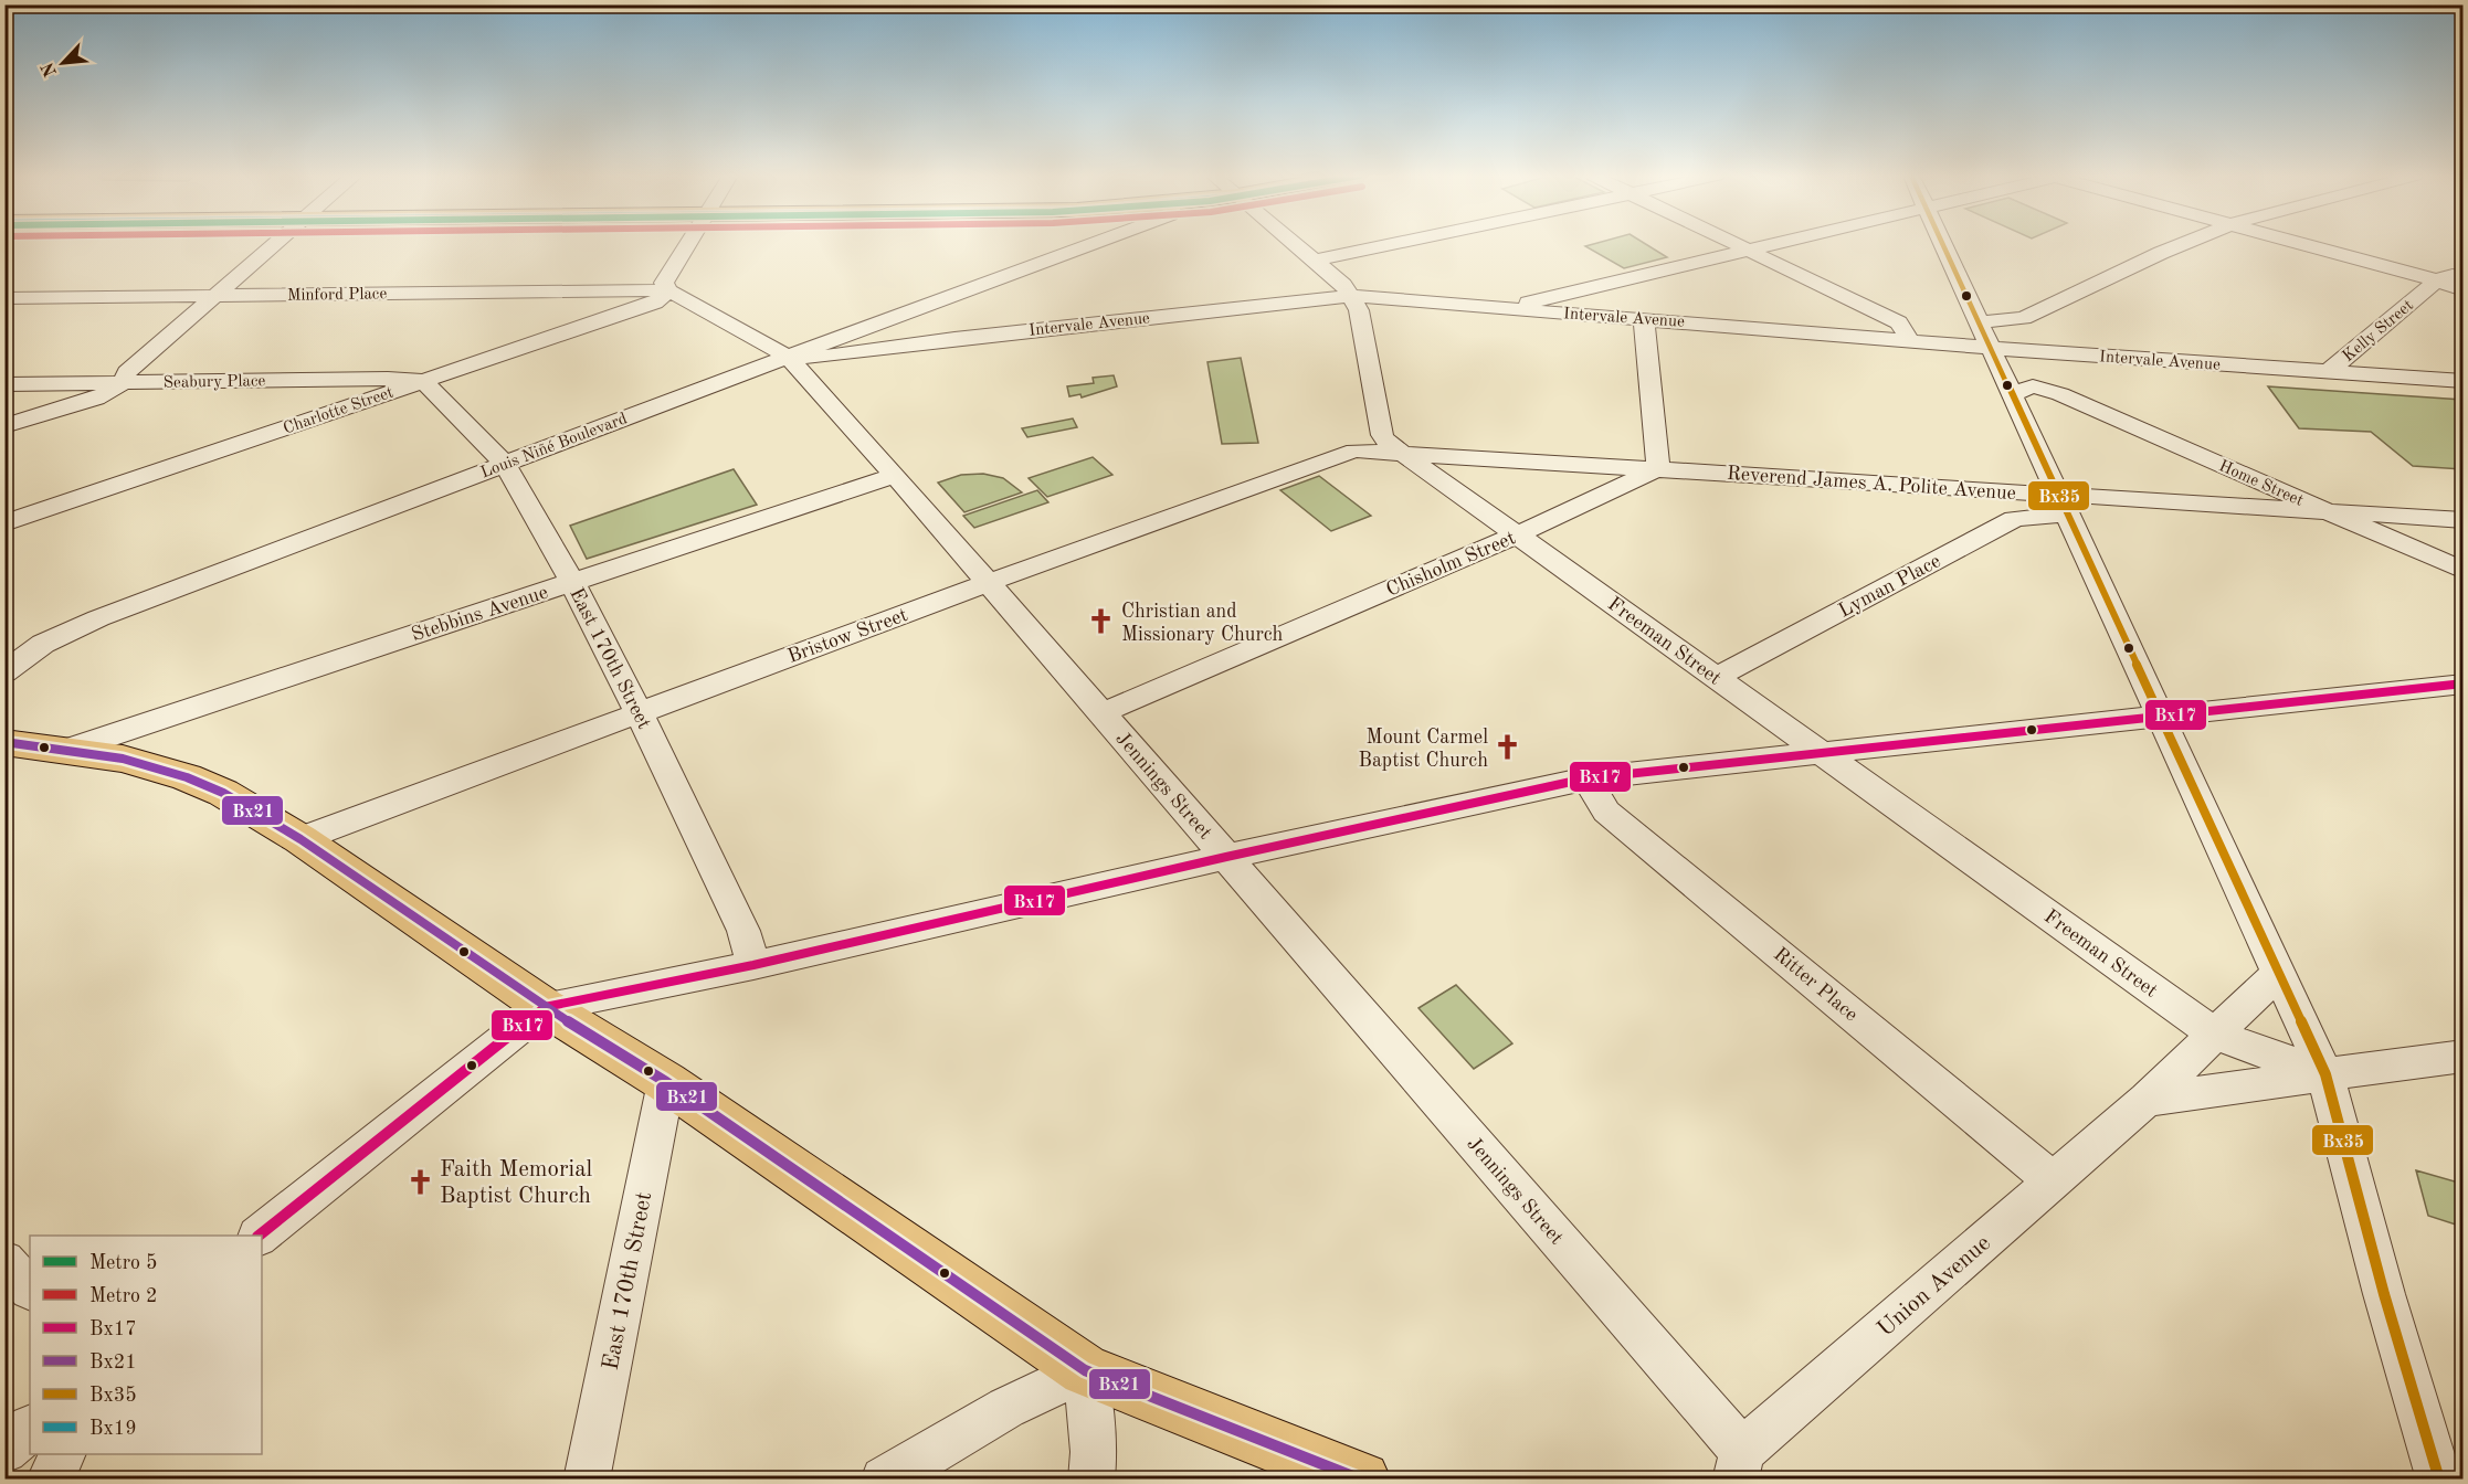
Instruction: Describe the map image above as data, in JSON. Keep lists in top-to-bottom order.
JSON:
{
  "streets": {
    "street": [
      "Minford Place",
      "Intervale Avenue",
      "Kelly Street",
      "Seabury Place",
      "Charlotte Street",
      "Louis Niñé Boulevard",
      "Reverend James A. Polite Avenue",
      "Home Street",
      "Chisholm Street",
      "Lyman Place",
      "Stebbins Avenue",
      "Bristow Street",
      "Freeman Street",
      "East 170th Street",
      "Jennings Street",
      "Ritter Place",
      "Union Avenue"
    ]
  },
  "crossings": [
    ["Minford Place", "Charlotte Street"],
    ["Minford Place", "Jennings Street"],
    ["Intervale Avenue", "Kelly Street"],
    ["Intervale Avenue", "Louis Niñé Boulevard"],
    ["Intervale Avenue", "Freeman Street"],
    ["Intervale Avenue", "Jennings Street"],
    ["Seabury Place", "Charlotte Street"],
    ["Seabury Place", "East 170th Street"],
    ["Charlotte Street", "East 170th Street"],
    ["Charlotte Street", "Jennings Street"],
    ["Louis Niñé Boulevard", "East 170th Street"],
    ["Louis Niñé Boulevard", "Jennings Street"],
    ["Reverend James A. Polite Avenue", "Home Street"],
    ["Reverend James A. Polite Avenue", "Chisholm Street"],
    ["Reverend James A. Polite Avenue", "Lyman Place"],
    ["Reverend James A. Polite Avenue", "Bristow Street"],
    ["Reverend James A. Polite Avenue", "Freeman Street"],
    ["Chisholm Street", "Freeman Street"],
    ["Chisholm Street", "Jennings Street"],
    ["Lyman Place", "Freeman Street"],
    ["Stebbins Avenue", "East 170th Street"],
    ["Stebbins Avenue", "Jennings Street"],
    ["Bristow Street", "Freeman Street"],
    ["Bristow Street", "East 170th Street"],
    ["Bristow Street", "Jennings Street"],
    ["Freeman Street", "Union Avenue"],
    ["Jennings Street", "Union Avenue"],
    ["Ritter Place", "Union Avenue"]
  ],
  "places": {
    "church": ["Christian and Missionary Church", "Mount Carmel Baptist Church", "Faith Memorial Baptist Church"]
  },
  "lines": ["transit line Bx35", "transit line Bx17", "transit line Bx21"],
  "legend": [
    "Metro 5",
    "Metro 2",
    "Bx17",
    "Bx21",
    "Bx35",
    "Bx19"
  ],
  "north": "bottom left"
}
